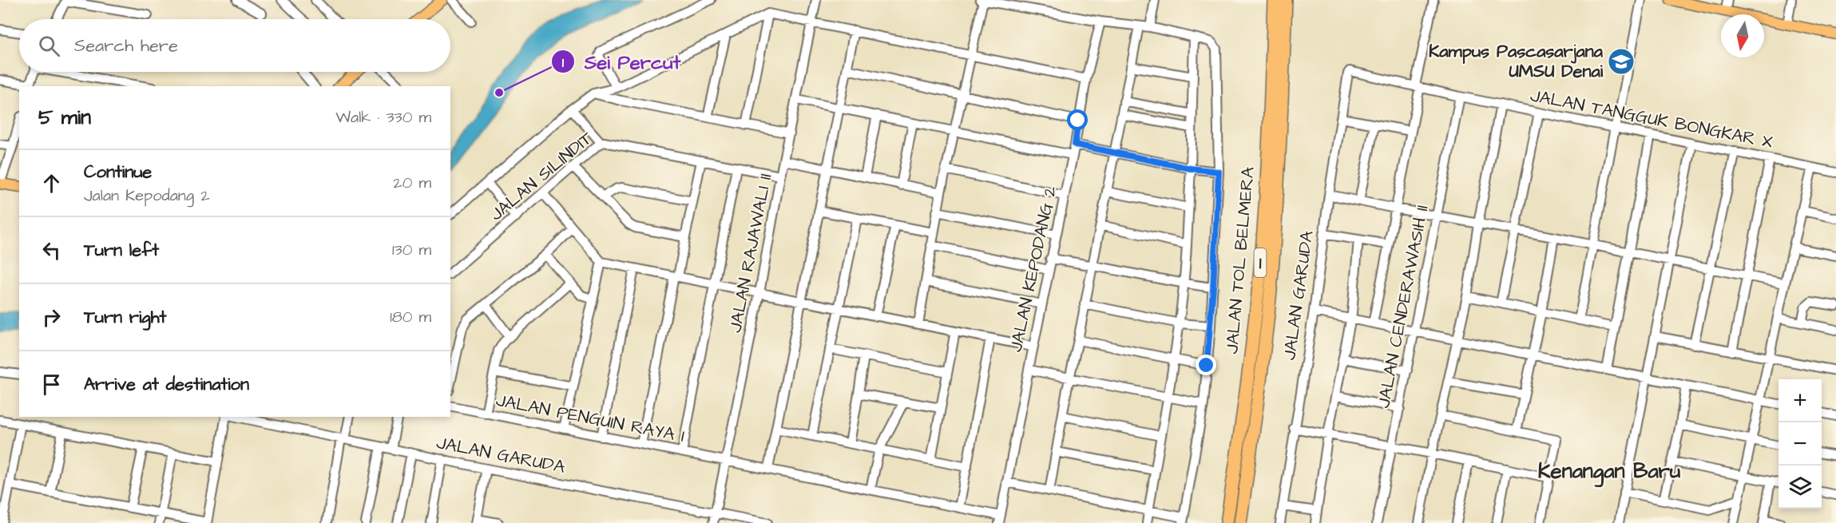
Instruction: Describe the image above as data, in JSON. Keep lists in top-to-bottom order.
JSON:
{
  "streets": {
    "highway": ["JALAN TOL BELMERA", "1"],
    "street": [
      "JALAN TANGGUK BONGKAR X",
      "JALAN SILINDIT",
      "JALAN RAJAWALI II",
      "JALAN KEPODANG 2",
      "JALAN GARUDA",
      "JALAN CENDERAWASIH II",
      "JALAN PENGUIN RAYA I"
    ]
  },
  "crossings": [
    ["JALAN TANGGUK BONGKAR X", "JALAN GARUDA"],
    ["JALAN TANGGUK BONGKAR X", "JALAN CENDERAWASIH II"],
    ["JALAN SILINDIT", "JALAN RAJAWALI II"],
    ["JALAN RAJAWALI II", "JALAN GARUDA"],
    ["JALAN RAJAWALI II", "JALAN PENGUIN RAYA I"],
    ["JALAN KEPODANG 2", "JALAN PENGUIN RAYA I"]
  ],
  "districts": ["Kenangan Baru"],
  "places": {
    "school or university": ["Kampus Pascasarjana UMSU Denai"],
    "other": ["Sei Percut"]
  },
  "north": "bottom",
  "page": {
    "search": "Search here",
    "heading": ["5 min", "Walk · 330 m"],
    "list": [
      ["Continue", "Jalan Kepodang 2", "20 m"],
      ["Turn left", "130 m"],
      ["Turn right", "180 m"],
      "Arrive at destination"
    ],
    "map_buttons": ["+", "−"]
  }
}
